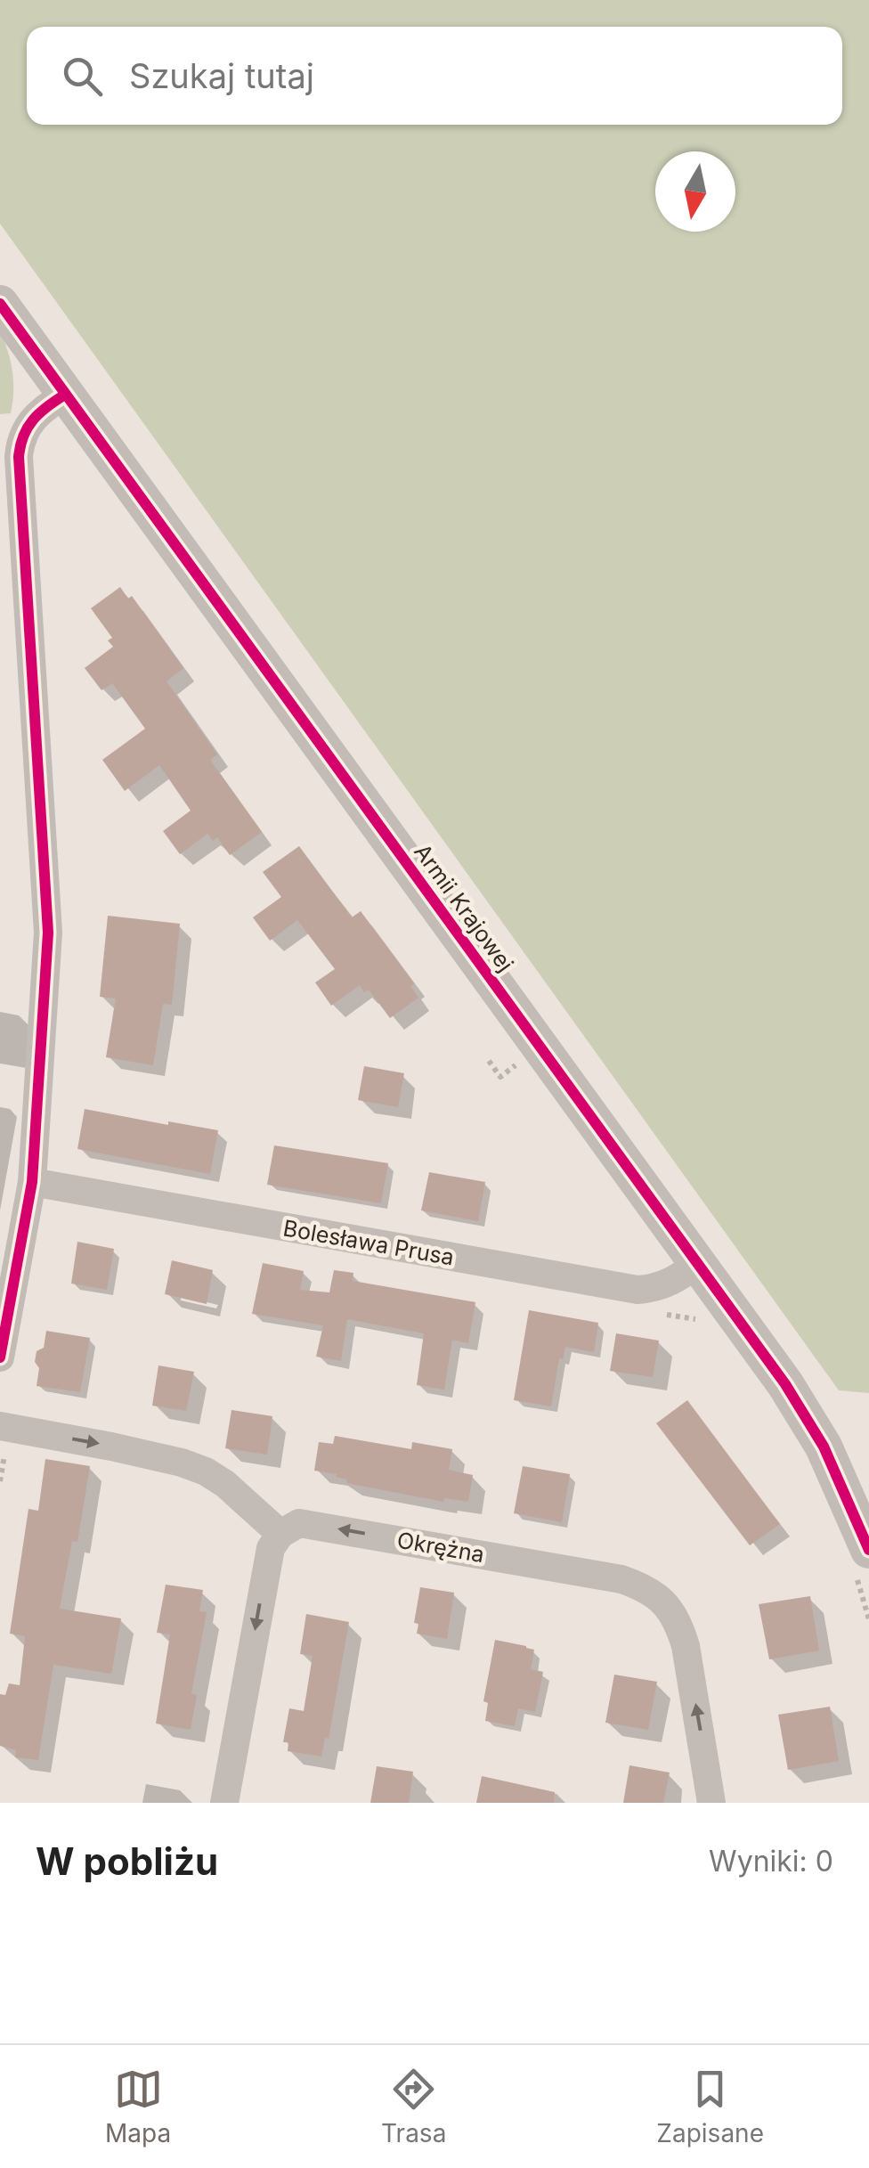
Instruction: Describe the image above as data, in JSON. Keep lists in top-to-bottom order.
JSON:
{
  "streets": {
    "street": ["Armii Krajowej", "Bolesława Prusa", "Okrężna"]
  },
  "crossings": [
    ["Armii Krajowej", "Bolesława Prusa"]
  ],
  "one_way": ["Okrężna"],
  "north": "bottom",
  "page": {
    "search": "Szukaj tutaj",
    "heading": ["W pobliżu", "Wyniki: 0"],
    "nav": ["Mapa", "Trasa", "Zapisane"]
  }
}
